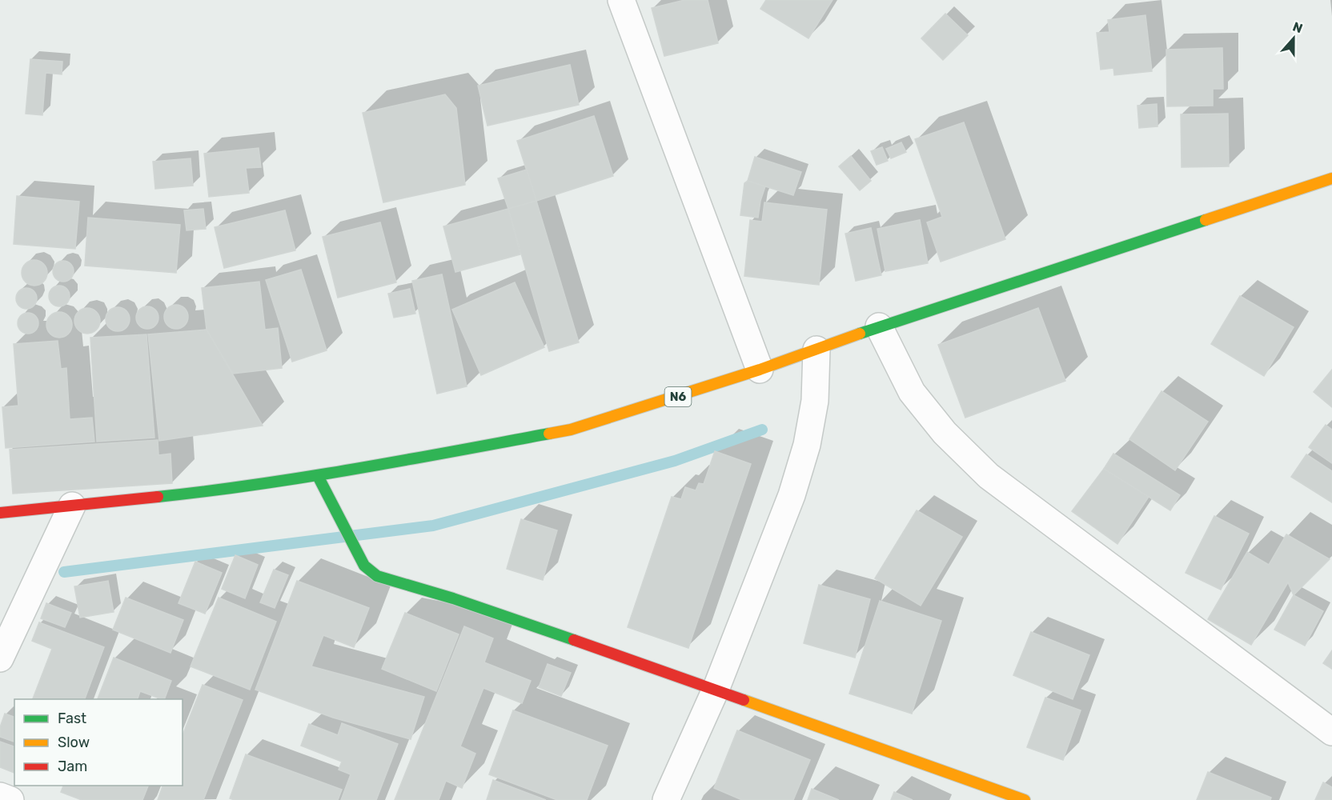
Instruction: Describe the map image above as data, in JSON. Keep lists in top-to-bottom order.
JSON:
{
  "streets": {
    "main road": ["N6"]
  },
  "legend": ["Fast", "Slow", "Jam"],
  "north": "top"
}
